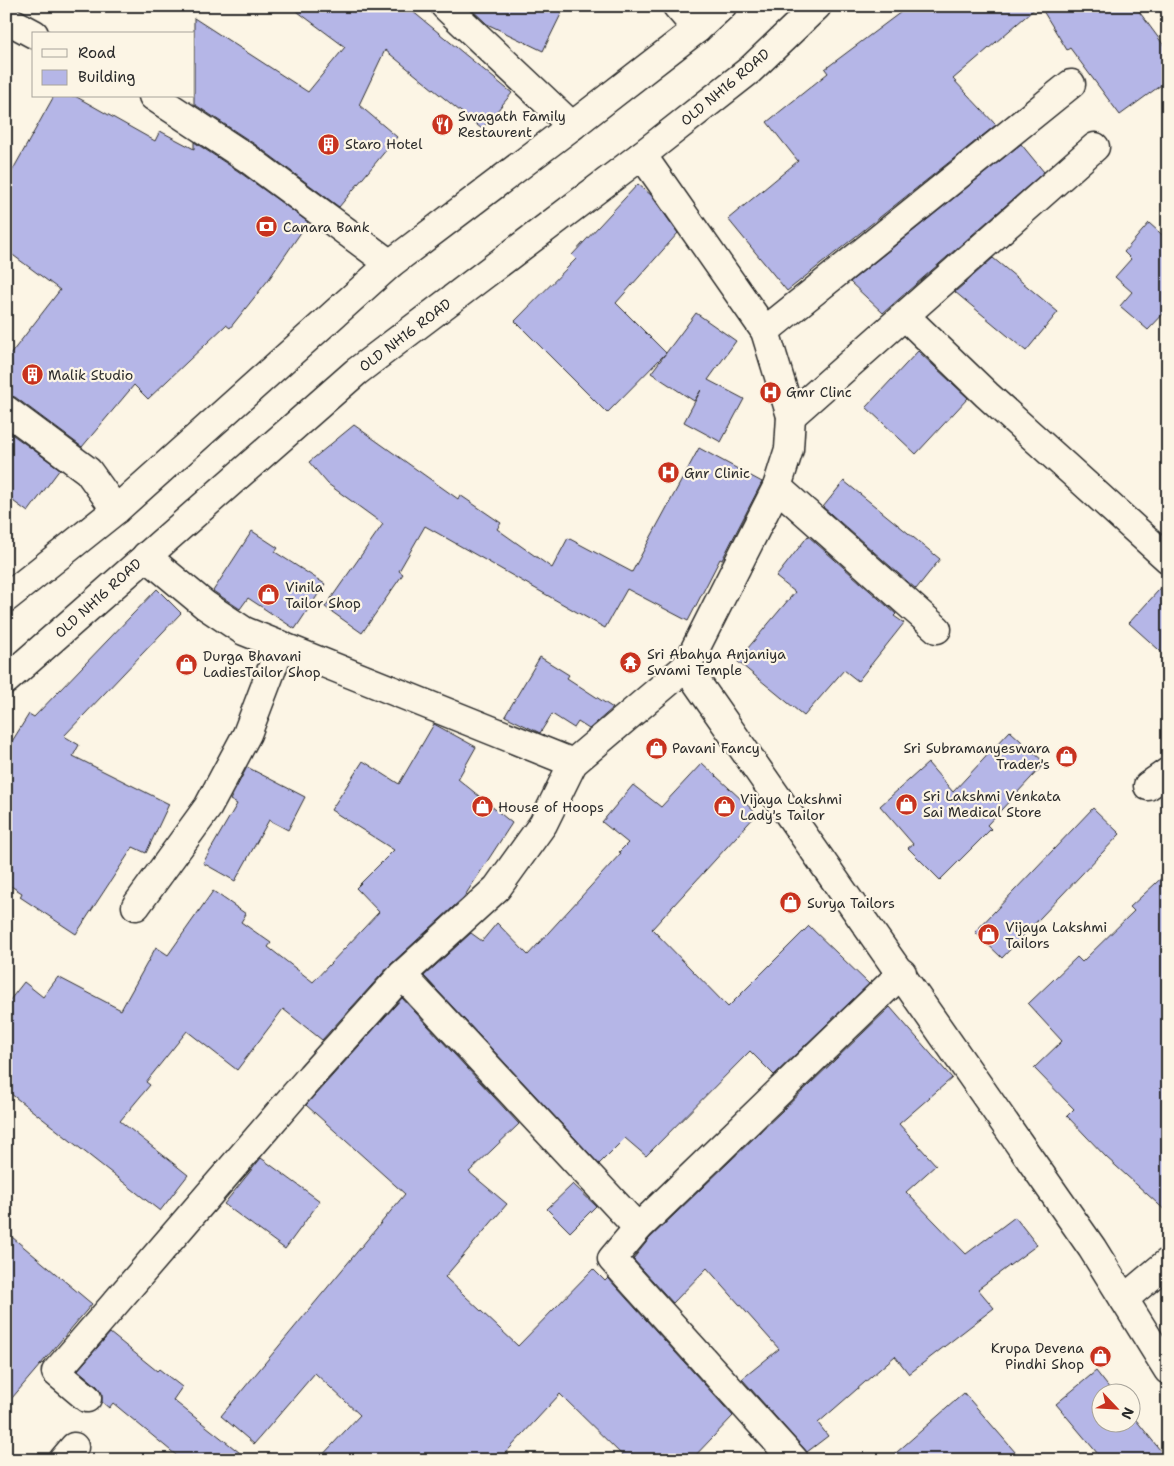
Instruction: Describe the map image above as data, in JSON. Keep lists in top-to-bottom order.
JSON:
{
  "streets": {
    "street": ["OLD NH16 ROAD"]
  },
  "places": {
    "restaurant": ["Swagath Family Restaurent"],
    "building": ["Staro Hotel", "Malik Studio"],
    "bank": ["Canara Bank"],
    "hospital": ["Gmr Clinc", "Gnr Clinic"],
    "shop": [
      "Vinila Tailor Shop",
      "Durga Bhavani LadiesTailor Shop",
      "Pavani Fancy",
      "Sri Subramanyeswara Trader's",
      "Sri Lakshmi Venkata Sai Medical Store",
      "House of Hoops",
      "Vijaya Lakshmi Lady's Tailor",
      "Surya Tailors",
      "Vijaya Lakshmi Tailors",
      "Krupa Devena Pindhi Shop"
    ],
    "temple": ["Sri Abahya Anjaniya Swami Temple"]
  },
  "legend": ["Road", "Building"],
  "north": "bottom right"
}
